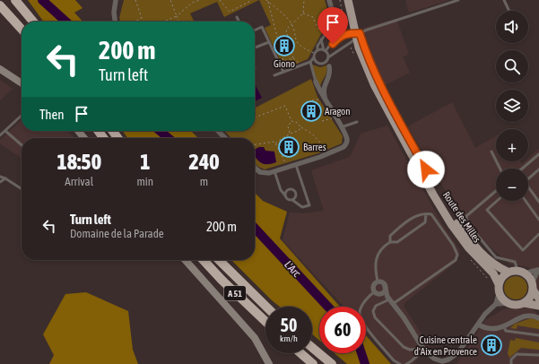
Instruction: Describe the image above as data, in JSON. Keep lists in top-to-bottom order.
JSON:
{
  "streets": {
    "highway": ["A 51"],
    "main road": ["Route des Milles"]
  },
  "water": ["L'Arc"],
  "places": {
    "building": [
      "Giono",
      "Aragon",
      "Barres",
      "Cuisine centrale d'Aix en Provence"
    ]
  },
  "page": {
    "map_buttons": ["+", "−"],
    "turn": ["200 m", "Turn left"],
    "then": "Then",
    "eta": [
      "18:50",
      "Arrival",
      "1",
      "min",
      "240",
      "m"
    ],
    "list": [
      {
        "name": "Turn left",
        "note": "Domaine de la Parade",
        "value": "200 m"
      }
    ],
    "speed": "50 km/h",
    "limit": "60"
  }
}
